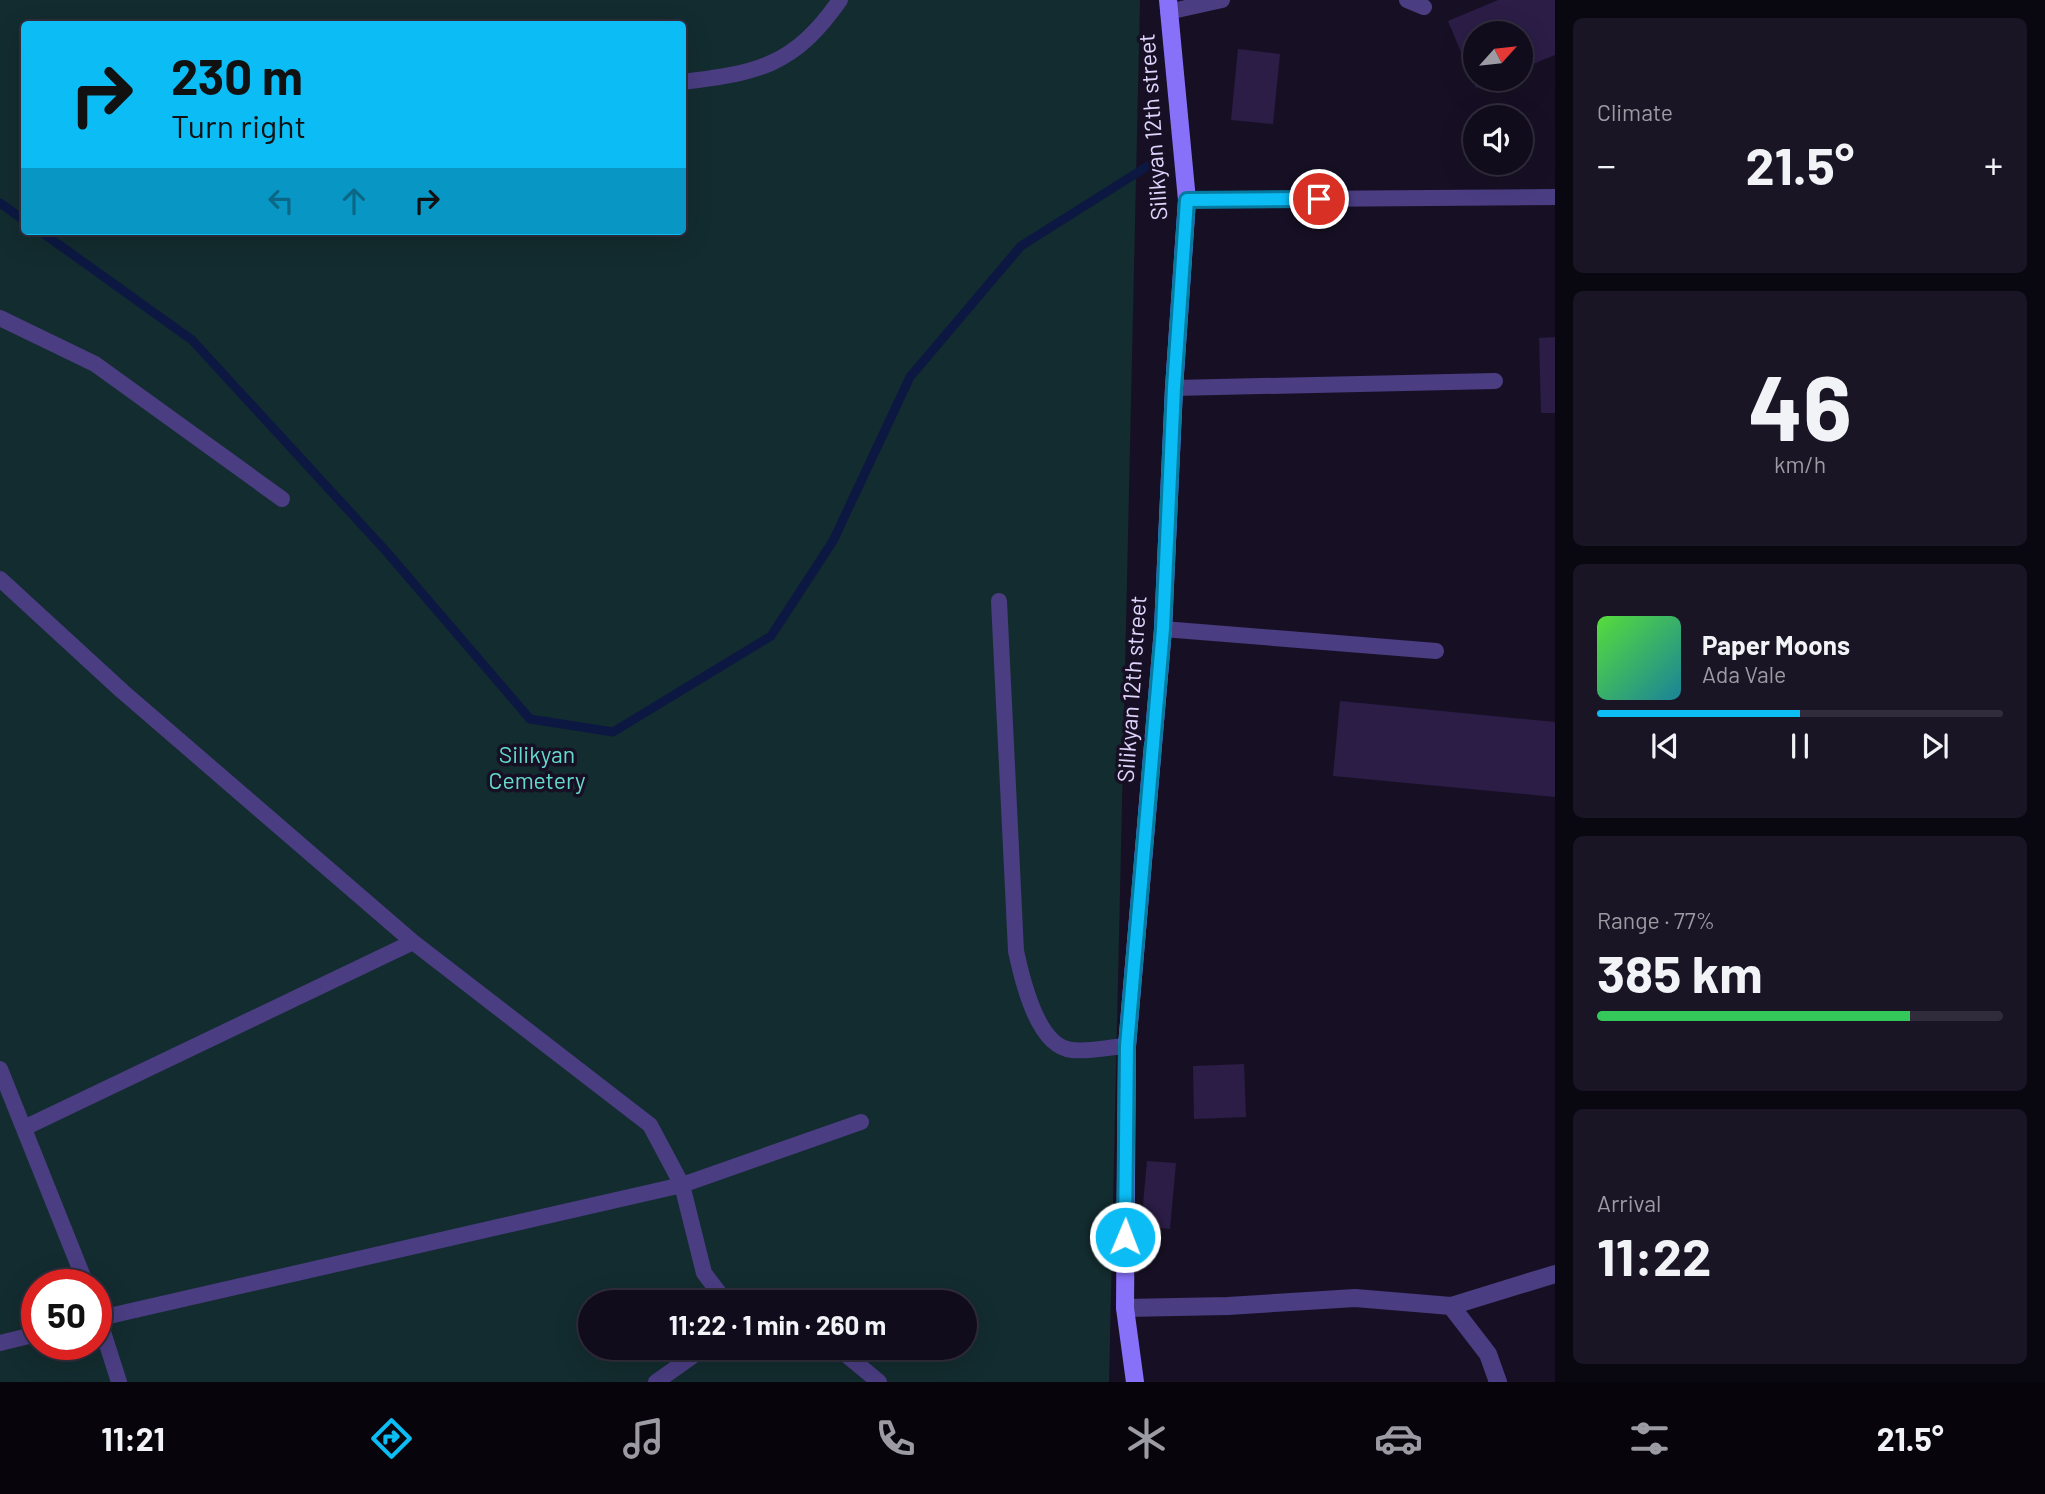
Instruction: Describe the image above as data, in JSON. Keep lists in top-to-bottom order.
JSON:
{
  "streets": {
    "main road": ["Silikyan 12th street"]
  },
  "parks": ["Silikyan Cemetery"],
  "north": "top right",
  "page": {
    "tile": [
      "Climate",
      ["46", "km/h"],
      ["Range · 77%", "385 km"],
      ["Arrival", "11:22"]
    ],
    "turn": ["230 m", "Turn right"],
    "heat": ["−", "21.5°", "+"],
    "song": ["Paper Moons", "Ada Vale"],
    "limit": "50",
    "trip": "11:22 · 1 min · 260 m",
    "tabs": ["11:21", "21.5°"]
  }
}
